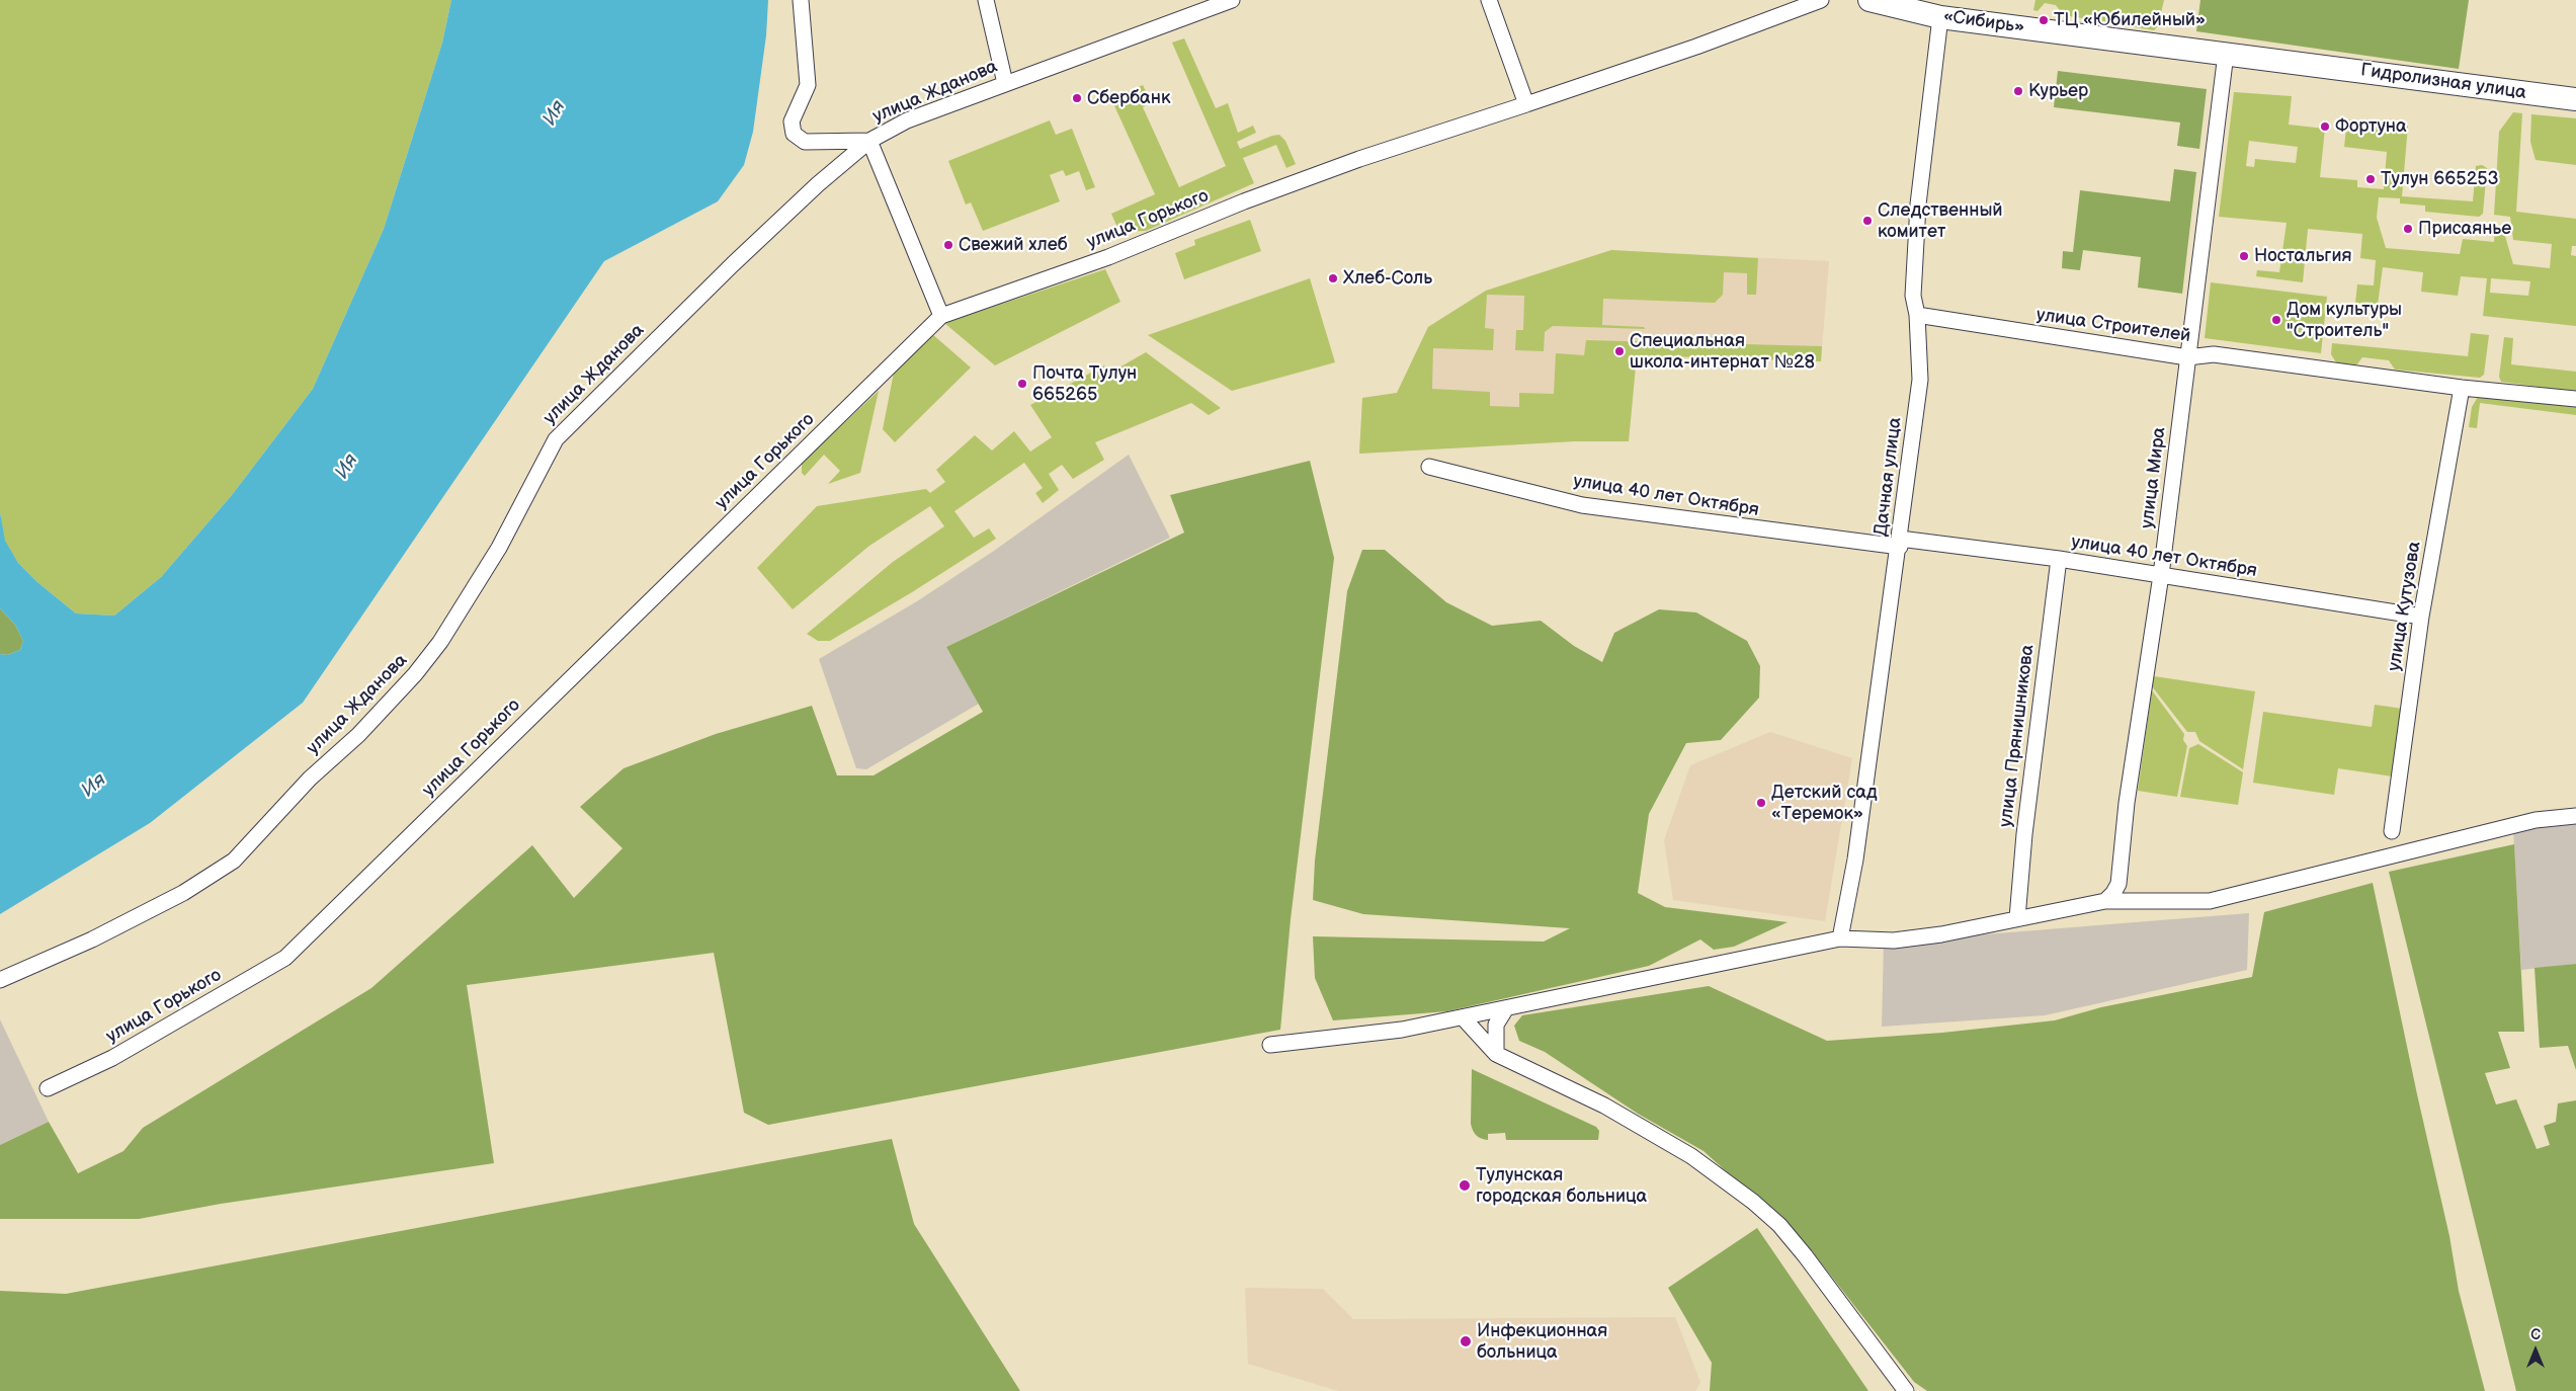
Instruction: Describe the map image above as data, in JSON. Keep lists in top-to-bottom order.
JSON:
{
  "streets": {
    "highway": ["«Сибирь»", "Гидролизная улица"],
    "street": [
      "улица Жданова",
      "улица Горького",
      "улица Строителей",
      "Дачная улица",
      "улица Мира",
      "улица 40 лет Октября",
      "улица Кутузова",
      "улица Прянишникова"
    ]
  },
  "crossings": [
    ["«Сибирь»", "Гидролизная улица"],
    ["«Сибирь»", "Дачная улица"],
    ["«Сибирь»", "улица Мира"],
    ["улица Строителей", "Дачная улица"],
    ["улица Строителей", "улица Мира"],
    ["улица Строителей", "улица Кутузова"],
    ["Дачная улица", "улица 40 лет Октября"],
    ["улица Мира", "улица 40 лет Октября"],
    ["улица 40 лет Октября", "улица Кутузова"],
    ["улица 40 лет Октября", "улица Прянишникова"]
  ],
  "water": ["Ия"],
  "places": [
    "ТЦ «Юбилейный»",
    "Курьер",
    "Сбербанк",
    "Фортуна",
    "Тулун 665253",
    "Следственный комитет",
    "Присаянье",
    "Свежий хлеб",
    "Ностальгия",
    "Хлеб-Соль",
    "Дом культуры \"Строитель\"",
    "Специальная школа-интернат №28",
    "Почта Тулун 665265",
    "Детский сад «Теремок»",
    "Тулунская городская больница",
    "Инфекционная больница"
  ],
  "north": "top"
}
